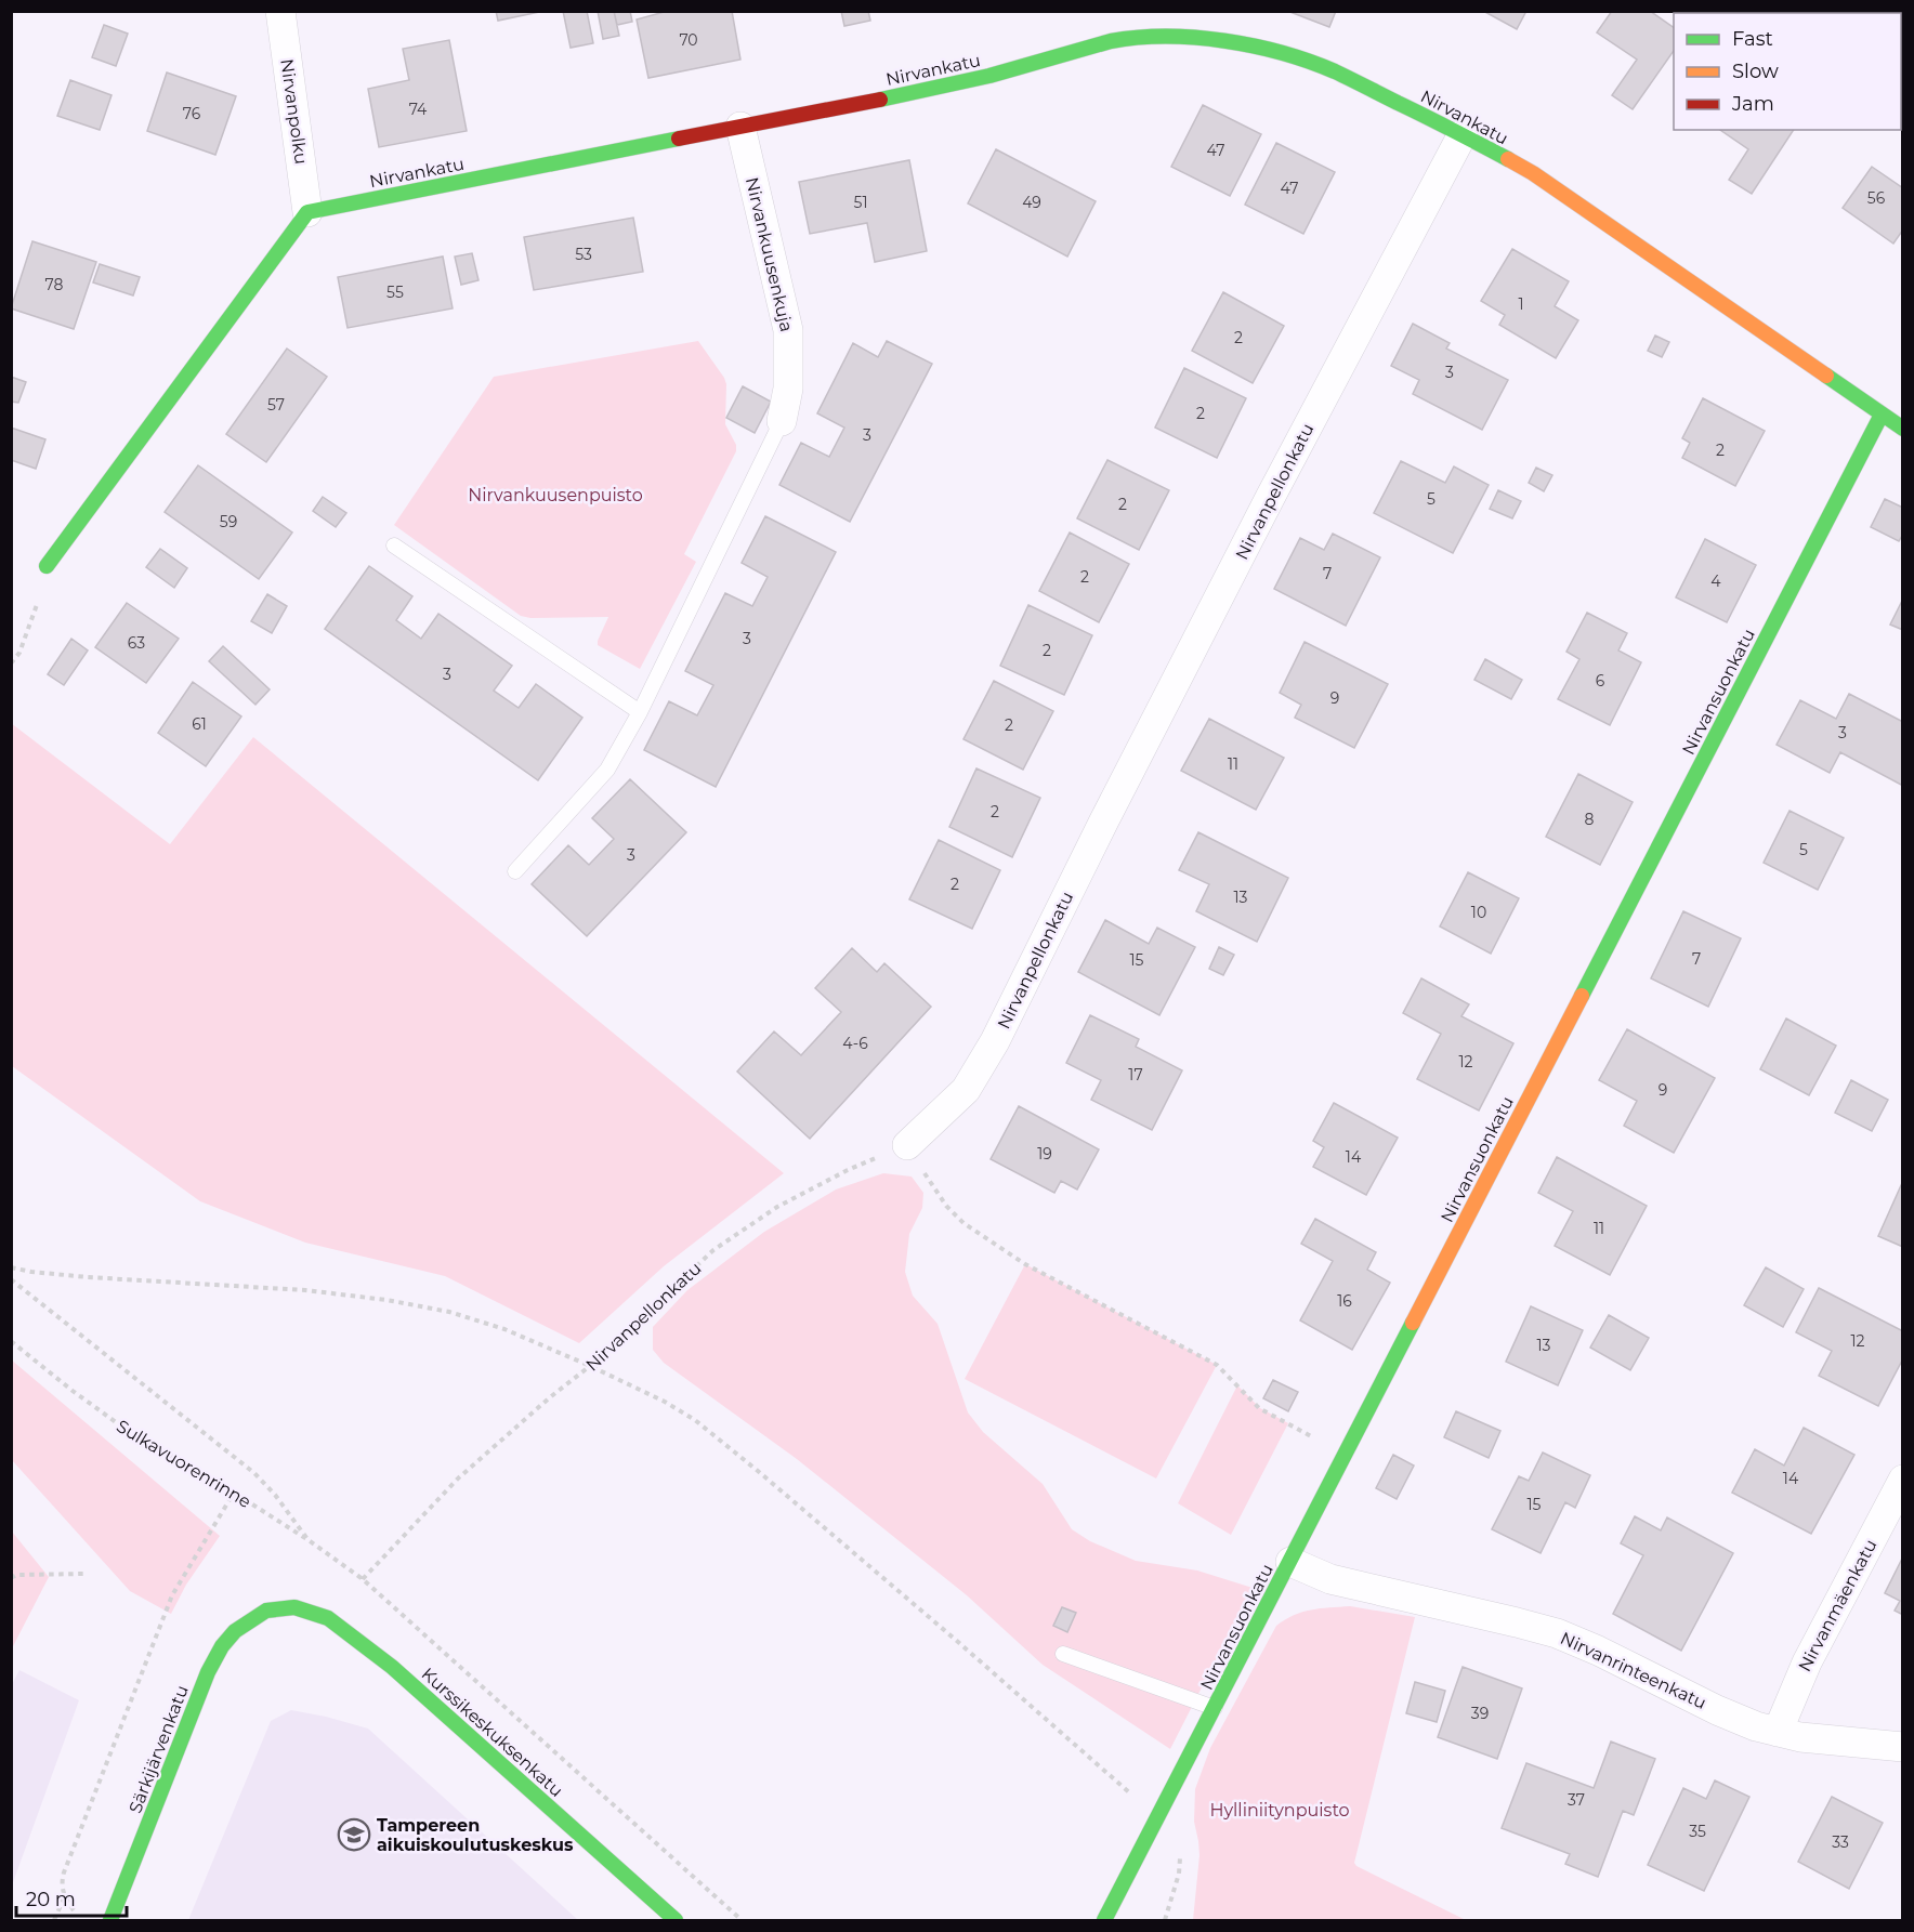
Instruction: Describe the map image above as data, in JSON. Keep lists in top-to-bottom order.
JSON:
{
  "streets": {
    "street": [
      "Nirvankatu",
      "Nirvanpolku",
      "Nirvankuusenkuja",
      "Nirvanpellonkatu",
      "Nirvansuonkatu",
      "Nirvanmäenkatu",
      "Nirvanrinteenkatu",
      "Kurssikeskuksenkatu",
      "Särkijärvenkatu"
    ],
    "path": ["Sulkavuorenrinne"]
  },
  "crossings": [
    ["Nirvankatu", "Nirvanpolku"],
    ["Nirvankatu", "Nirvankuusenkuja"],
    ["Nirvankatu", "Nirvanpellonkatu"],
    ["Nirvankatu", "Nirvansuonkatu"],
    ["Nirvanpellonkatu", "Sulkavuorenrinne"],
    ["Nirvansuonkatu", "Nirvanrinteenkatu"],
    ["Nirvanmäenkatu", "Nirvanrinteenkatu"],
    ["Kurssikeskuksenkatu", "Särkijärvenkatu"]
  ],
  "parks": ["Nirvankuusenpuisto", "Hylliniitynpuisto"],
  "places": {
    "school or university": ["Tampereen aikuiskoulutuskeskus"]
  },
  "house_numbers": [
    "70",
    "74",
    "76",
    "47",
    "47",
    "56",
    "51",
    "49",
    "53",
    "78",
    "55",
    "1",
    "2",
    "3",
    "57",
    "2",
    "3",
    "2",
    "5",
    "2",
    "59",
    "7",
    "2",
    "4",
    "3",
    "63",
    "2",
    "3",
    "6",
    "9",
    "61",
    "2",
    "3",
    "11",
    "2",
    "8",
    "5",
    "3",
    "2",
    "13",
    "10",
    "7",
    "15",
    "4-6",
    "12",
    "17",
    "9",
    "19",
    "14",
    "11",
    "16",
    "12",
    "13",
    "14",
    "15",
    "39",
    "37",
    "35",
    "33"
  ],
  "legend": ["Fast", "Slow", "Jam"],
  "scale_bar": "20 m"
}
